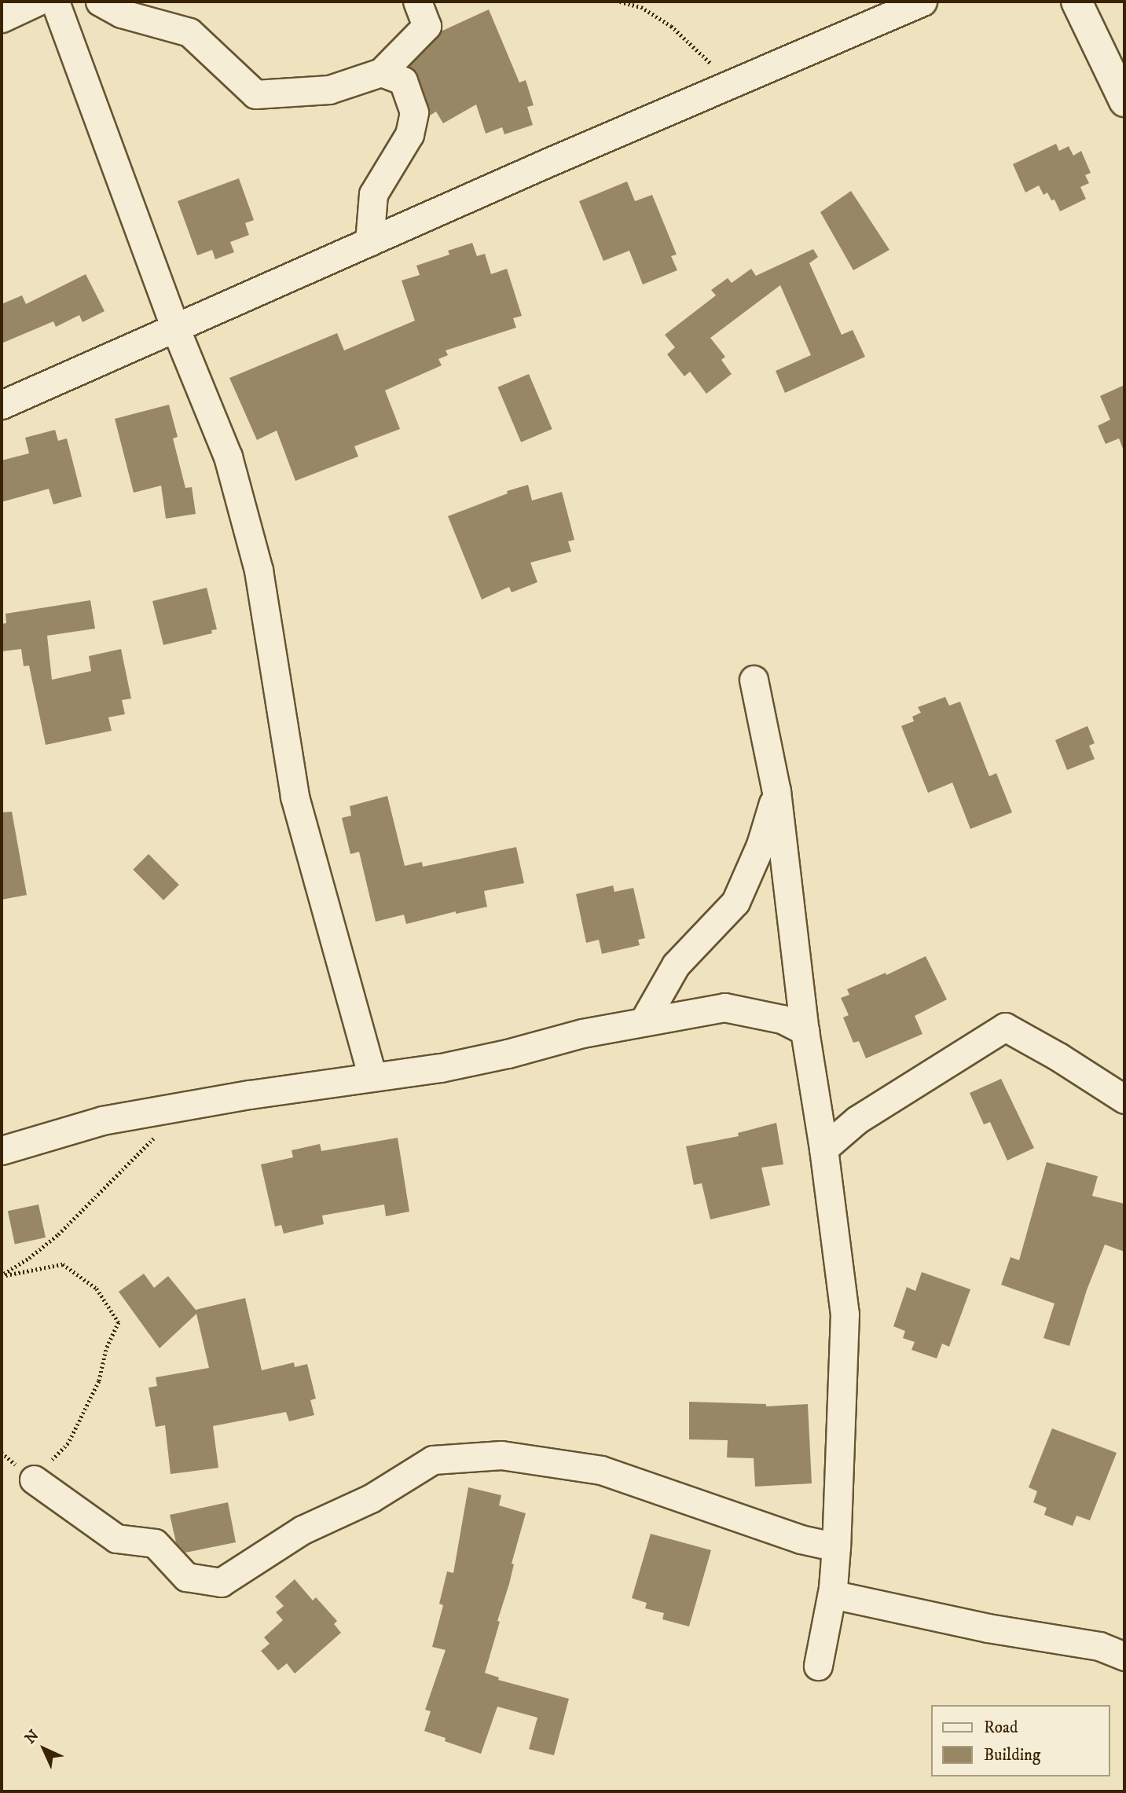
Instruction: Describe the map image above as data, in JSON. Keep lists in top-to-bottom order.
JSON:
{
  "legend": ["Road", "Building"],
  "north": "top left"
}
